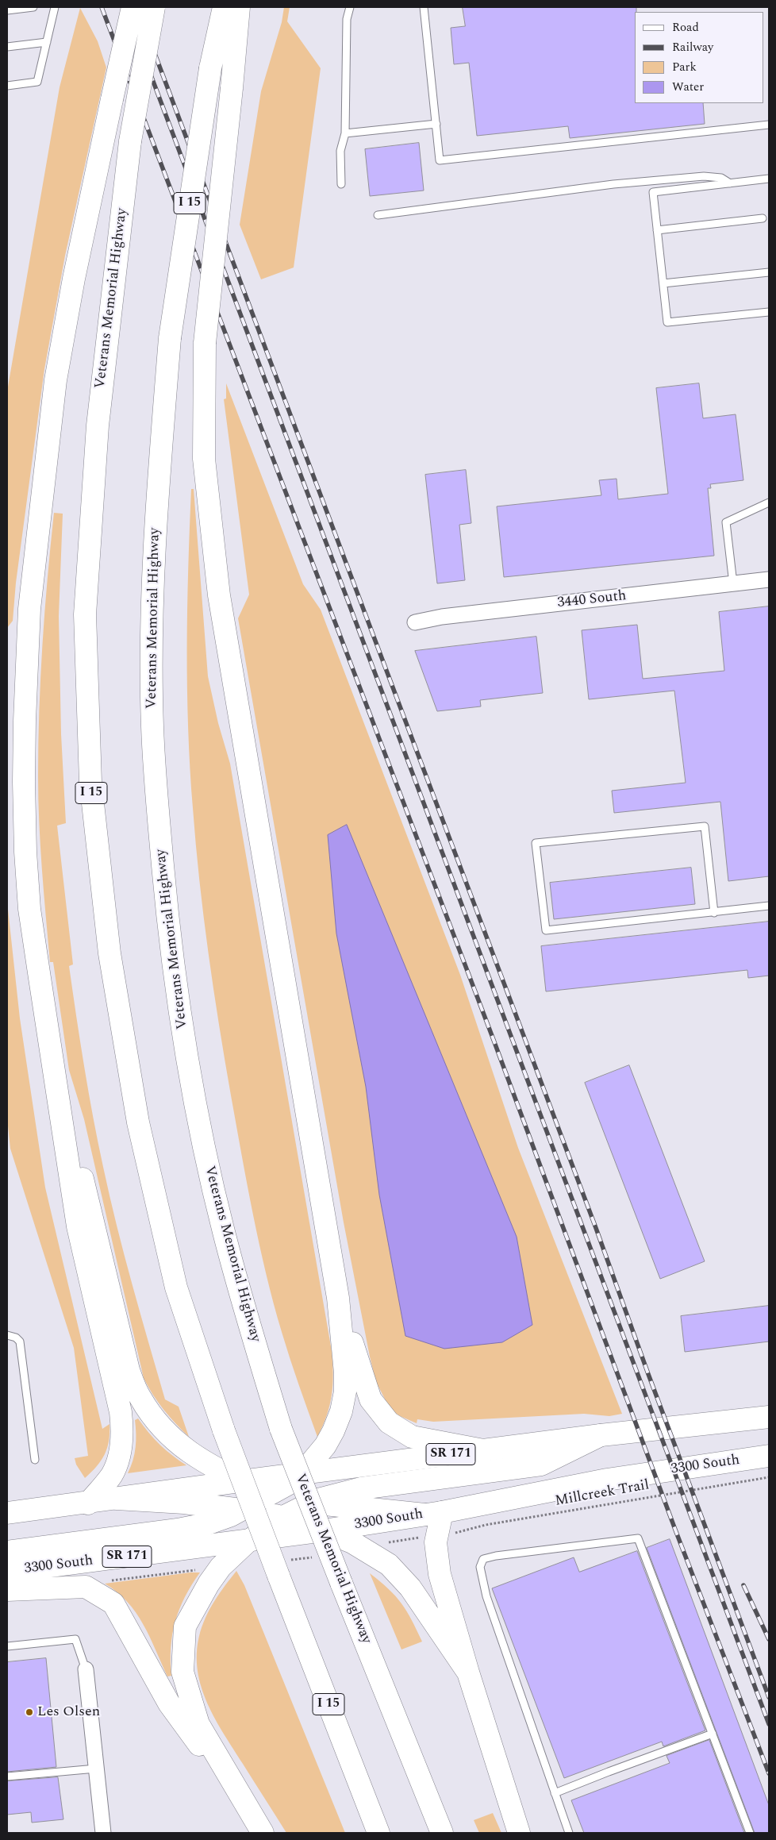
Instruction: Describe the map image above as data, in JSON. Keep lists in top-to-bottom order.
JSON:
{
  "streets": {
    "main road": [
      "I 15",
      "Veterans Memorial Highway",
      "SR 171",
      "3300 South"
    ],
    "street": ["3440 South"],
    "path": ["Millcreek Trail"]
  },
  "places": ["Les Olsen"],
  "legend": [
    "Road",
    "Railway",
    "Park",
    "Water"
  ]
}
